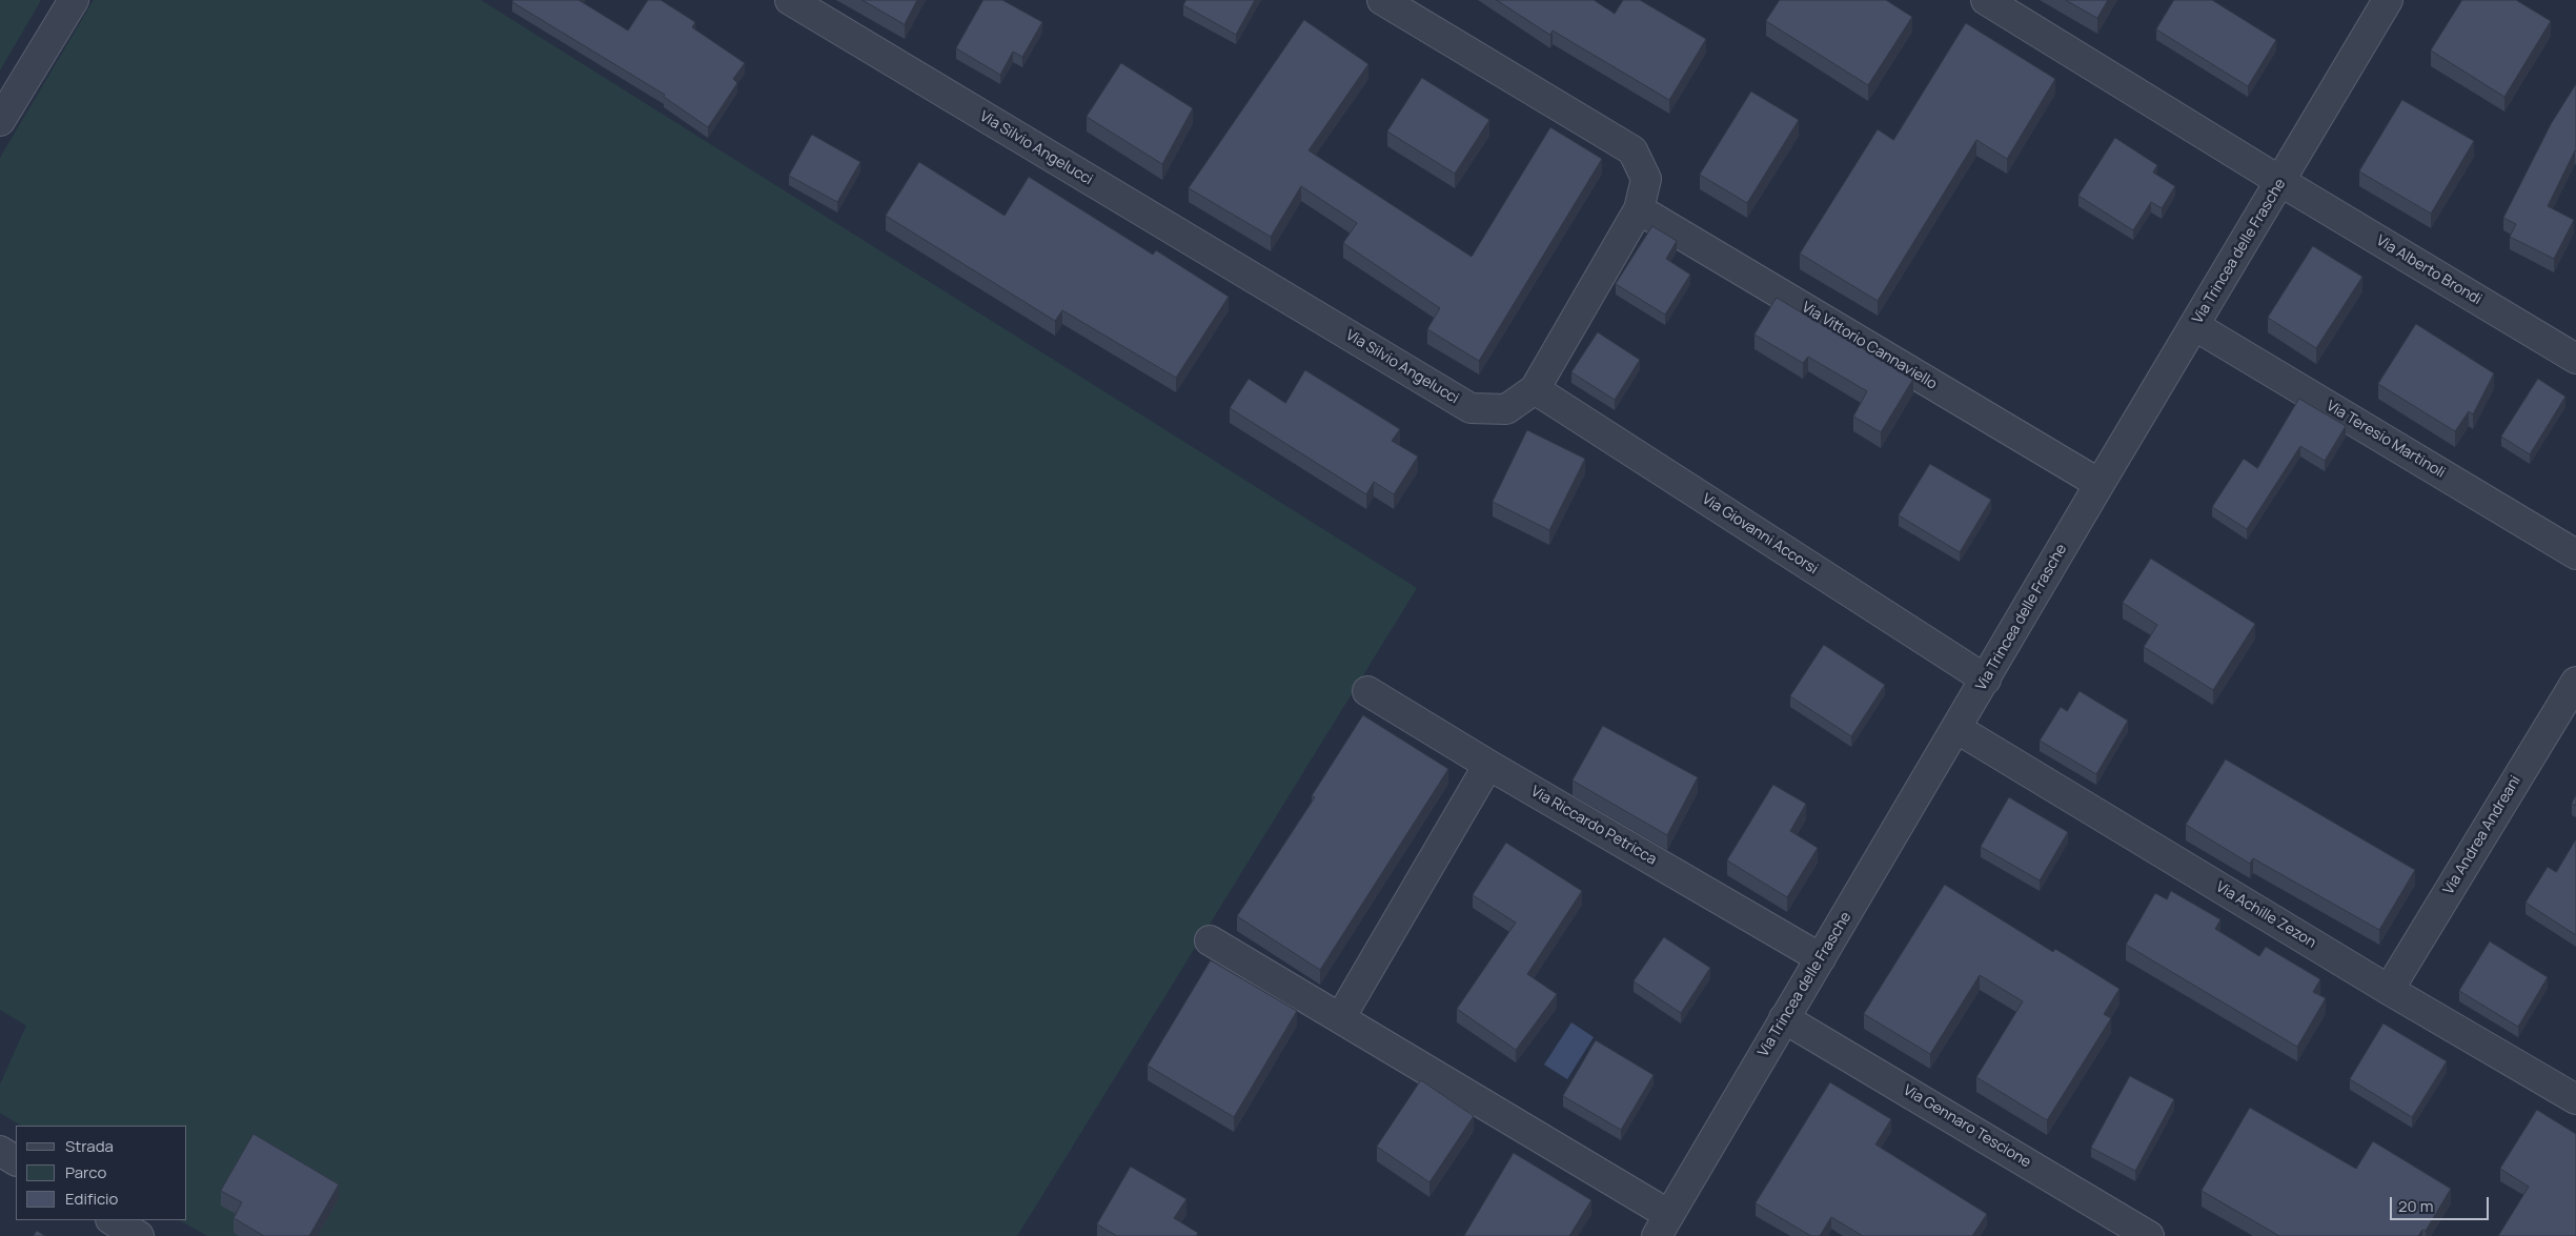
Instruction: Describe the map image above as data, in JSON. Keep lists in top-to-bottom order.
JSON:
{
  "streets": {
    "street": [
      "Via Silvio Angelucci",
      "Via Trincea delle Frasche",
      "Via Alberto Brondi",
      "Via Vittorio Cannaviello",
      "Via Teresio Martinoli",
      "Via Giovanni Accorsi",
      "Via Riccardo Petricca",
      "Via Andrea Andreani",
      "Via Achille Zezon",
      "Via Gennaro Tescione"
    ]
  },
  "crossings": [
    ["Via Silvio Angelucci", "Via Vittorio Cannaviello"],
    ["Via Silvio Angelucci", "Via Giovanni Accorsi"],
    ["Via Trincea delle Frasche", "Via Alberto Brondi"],
    ["Via Trincea delle Frasche", "Via Vittorio Cannaviello"],
    ["Via Trincea delle Frasche", "Via Teresio Martinoli"],
    ["Via Trincea delle Frasche", "Via Giovanni Accorsi"],
    ["Via Trincea delle Frasche", "Via Riccardo Petricca"],
    ["Via Trincea delle Frasche", "Via Achille Zezon"],
    ["Via Trincea delle Frasche", "Via Gennaro Tescione"],
    ["Via Andrea Andreani", "Via Achille Zezon"]
  ],
  "legend": ["Strada", "Parco", "Edificio"],
  "scale_bar": "20 m"
}
